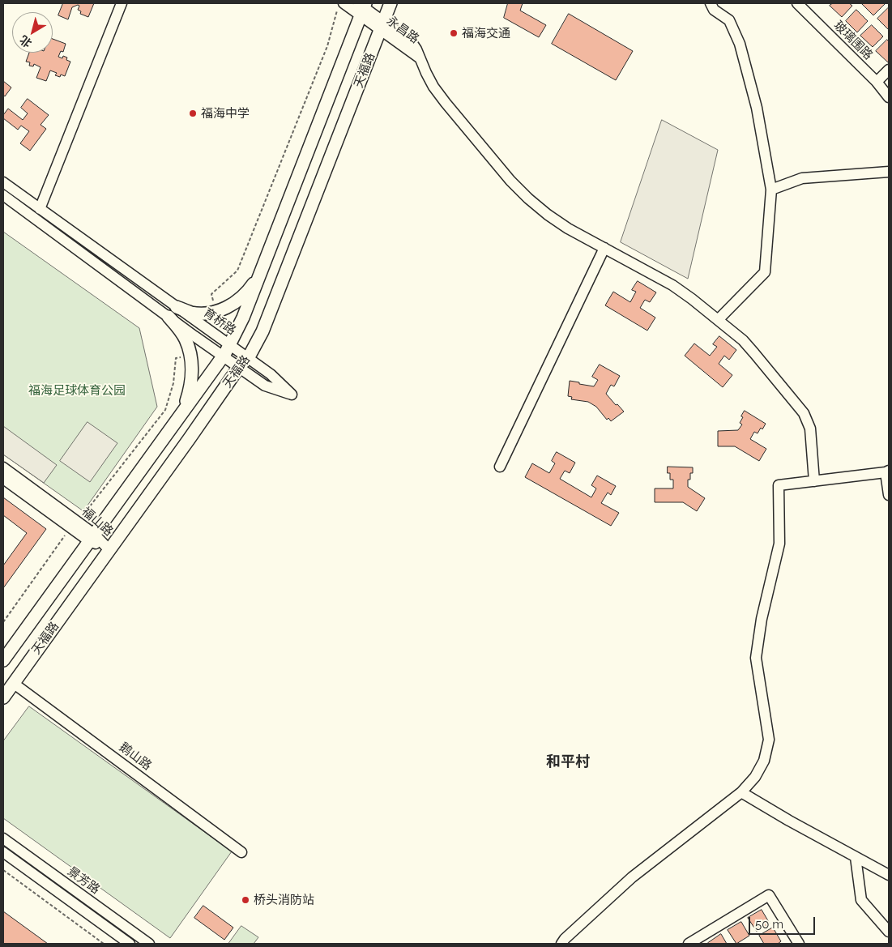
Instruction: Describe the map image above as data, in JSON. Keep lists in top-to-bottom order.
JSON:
{
  "streets": {
    "main road": ["天福路"],
    "street": [
      "永昌路",
      "玻璃围路",
      "育桥路",
      "福山路",
      "鹅山路",
      "景芳路"
    ]
  },
  "crossings": [
    ["永昌路", "天福路"],
    ["天福路", "育桥路"],
    ["天福路", "福山路"],
    ["天福路", "鹅山路"]
  ],
  "districts": ["和平村"],
  "parks": ["福海足球体育公园"],
  "places": ["福海交通", "福海中学", "桥头消防站"],
  "scale_bar": "50 m",
  "north": "bottom left"
}
